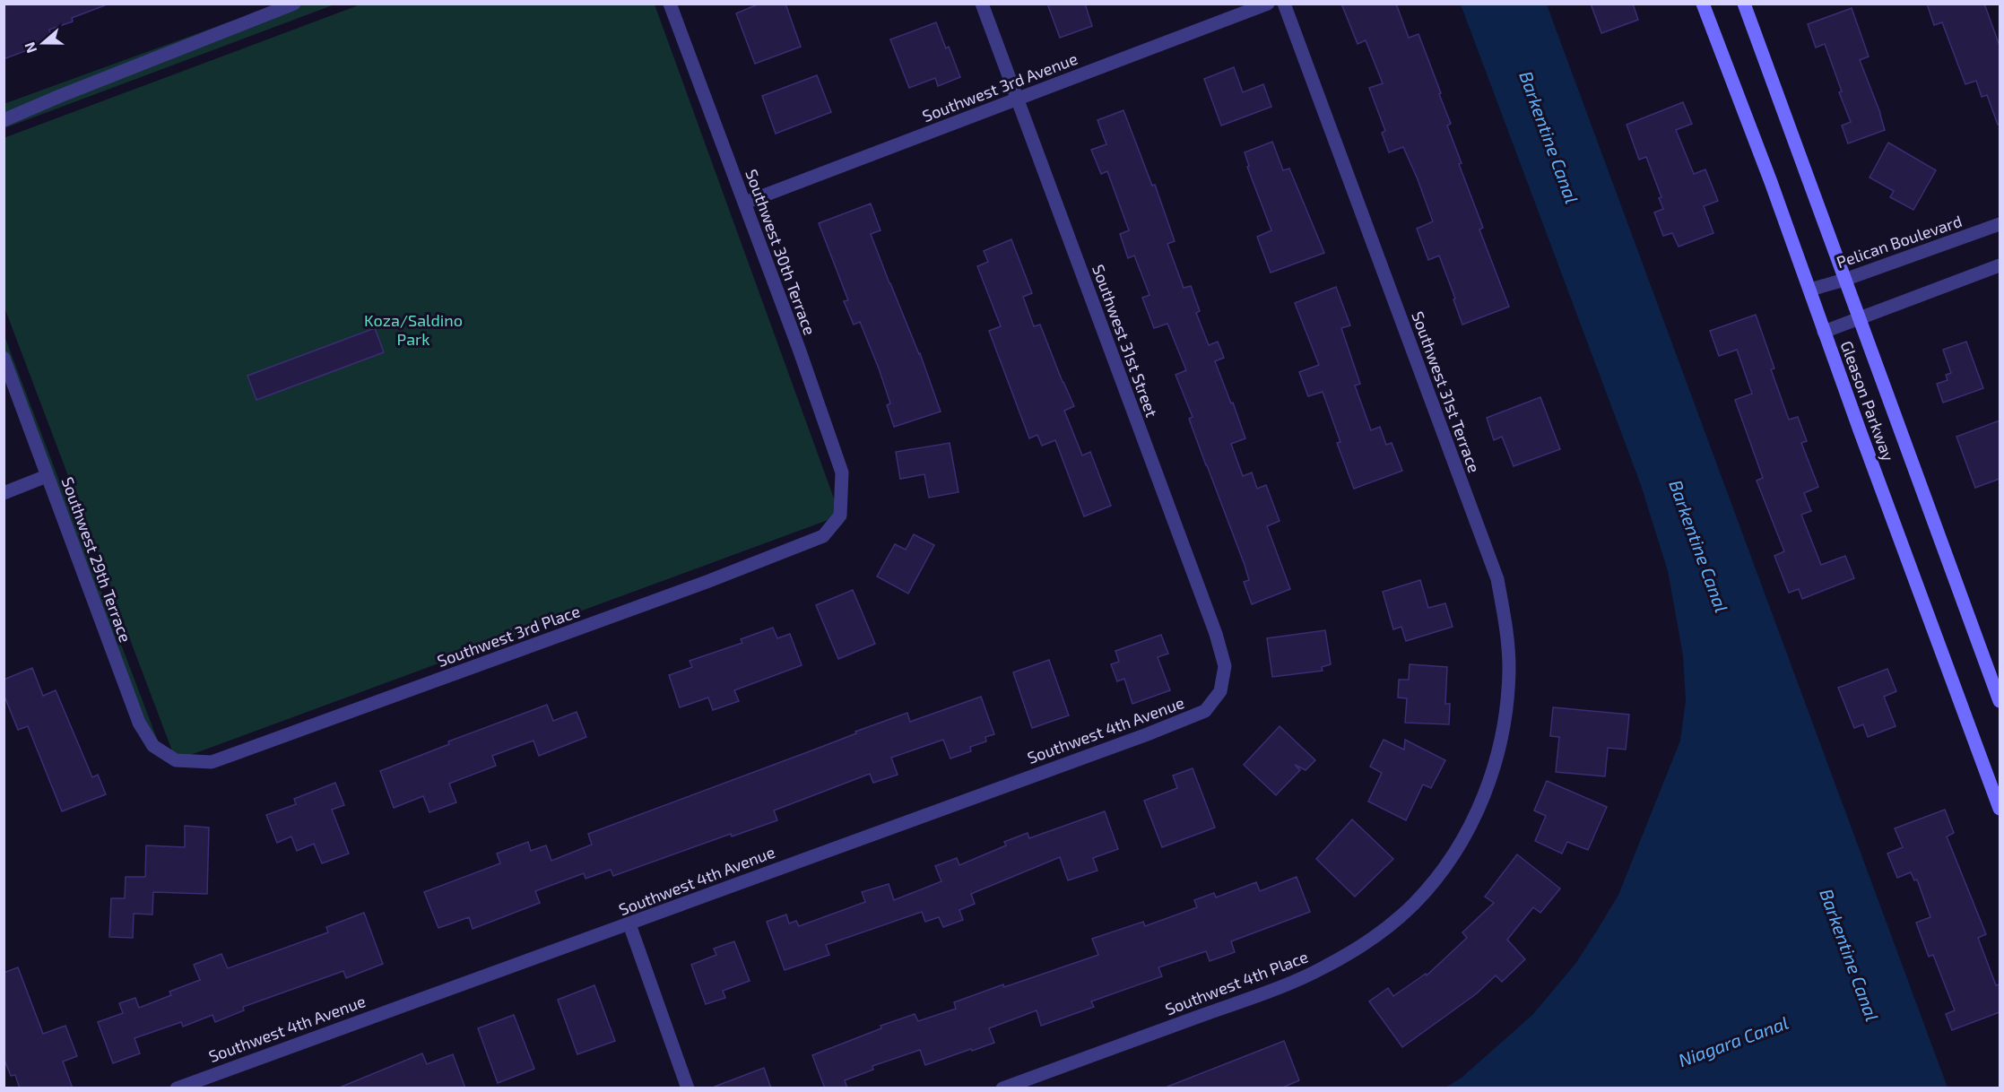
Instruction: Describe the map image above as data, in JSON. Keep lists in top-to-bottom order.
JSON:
{
  "streets": {
    "main road": ["Gleason Parkway"],
    "street": [
      "Southwest 3rd Avenue",
      "Pelican Boulevard",
      "Southwest 30th Terrace",
      "Southwest 31st Street",
      "Southwest 31st Terrace",
      "Southwest 29th Terrace",
      "Southwest 3rd Place",
      "Southwest 4th Avenue",
      "Southwest 4th Place"
    ]
  },
  "crossings": [
    ["Southwest 3rd Avenue", "Southwest 30th Terrace"],
    ["Southwest 3rd Avenue", "Southwest 31st Street"],
    ["Pelican Boulevard", "Gleason Parkway"],
    ["Southwest 30th Terrace", "Southwest 3rd Place"],
    ["Southwest 31st Street", "Southwest 4th Avenue"],
    ["Southwest 31st Terrace", "Southwest 4th Place"],
    ["Southwest 29th Terrace", "Southwest 3rd Place"]
  ],
  "water": ["Barkentine Canal", "Niagara Canal"],
  "parks": ["Koza/Saldino Park"],
  "north": "left"
}
